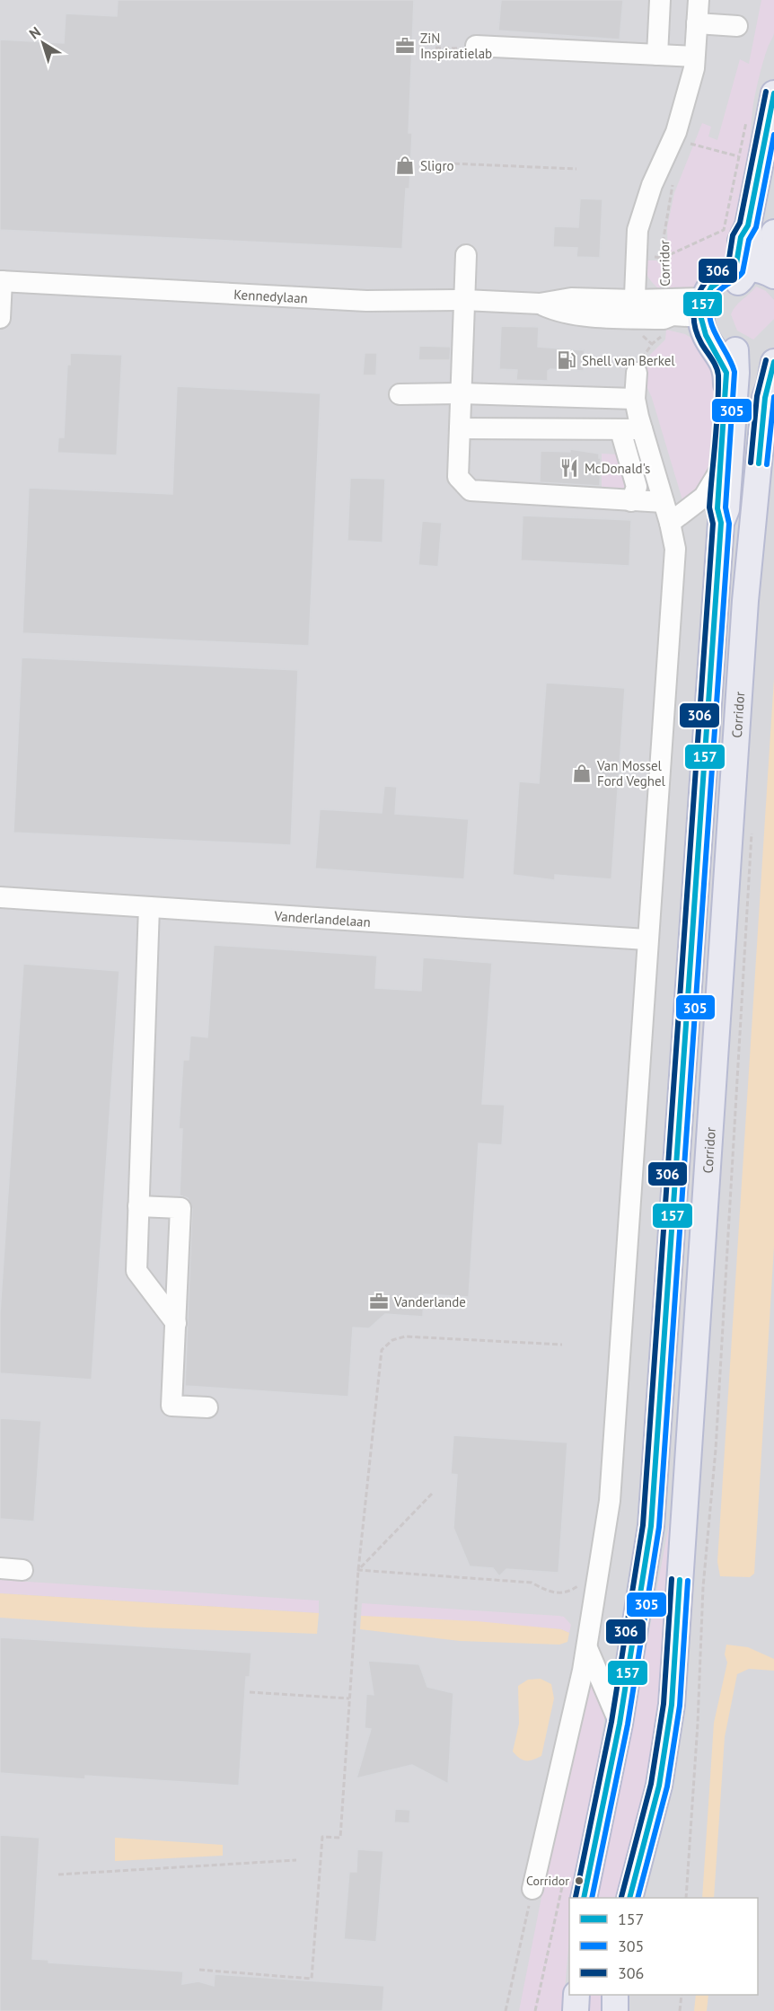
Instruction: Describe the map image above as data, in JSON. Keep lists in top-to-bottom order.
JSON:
{
  "streets": {
    "main road": ["Corridor"],
    "street": ["Kennedylaan", "Vanderlandelaan"]
  },
  "crossings": [
    ["Corridor", "Kennedylaan"]
  ],
  "places": {
    "office": ["ZiN Inspiratielab", "Vanderlande"],
    "shop": ["Sligro", "Van Mossel Ford Veghel"],
    "fuel station": ["Shell van Berkel"],
    "restaurant": ["McDonald's"],
    "other": ["Corridor"]
  },
  "lines": ["transit line 306", "transit line 157", "transit line 305"],
  "legend": ["157", "305", "306"],
  "north": "top left"
}
